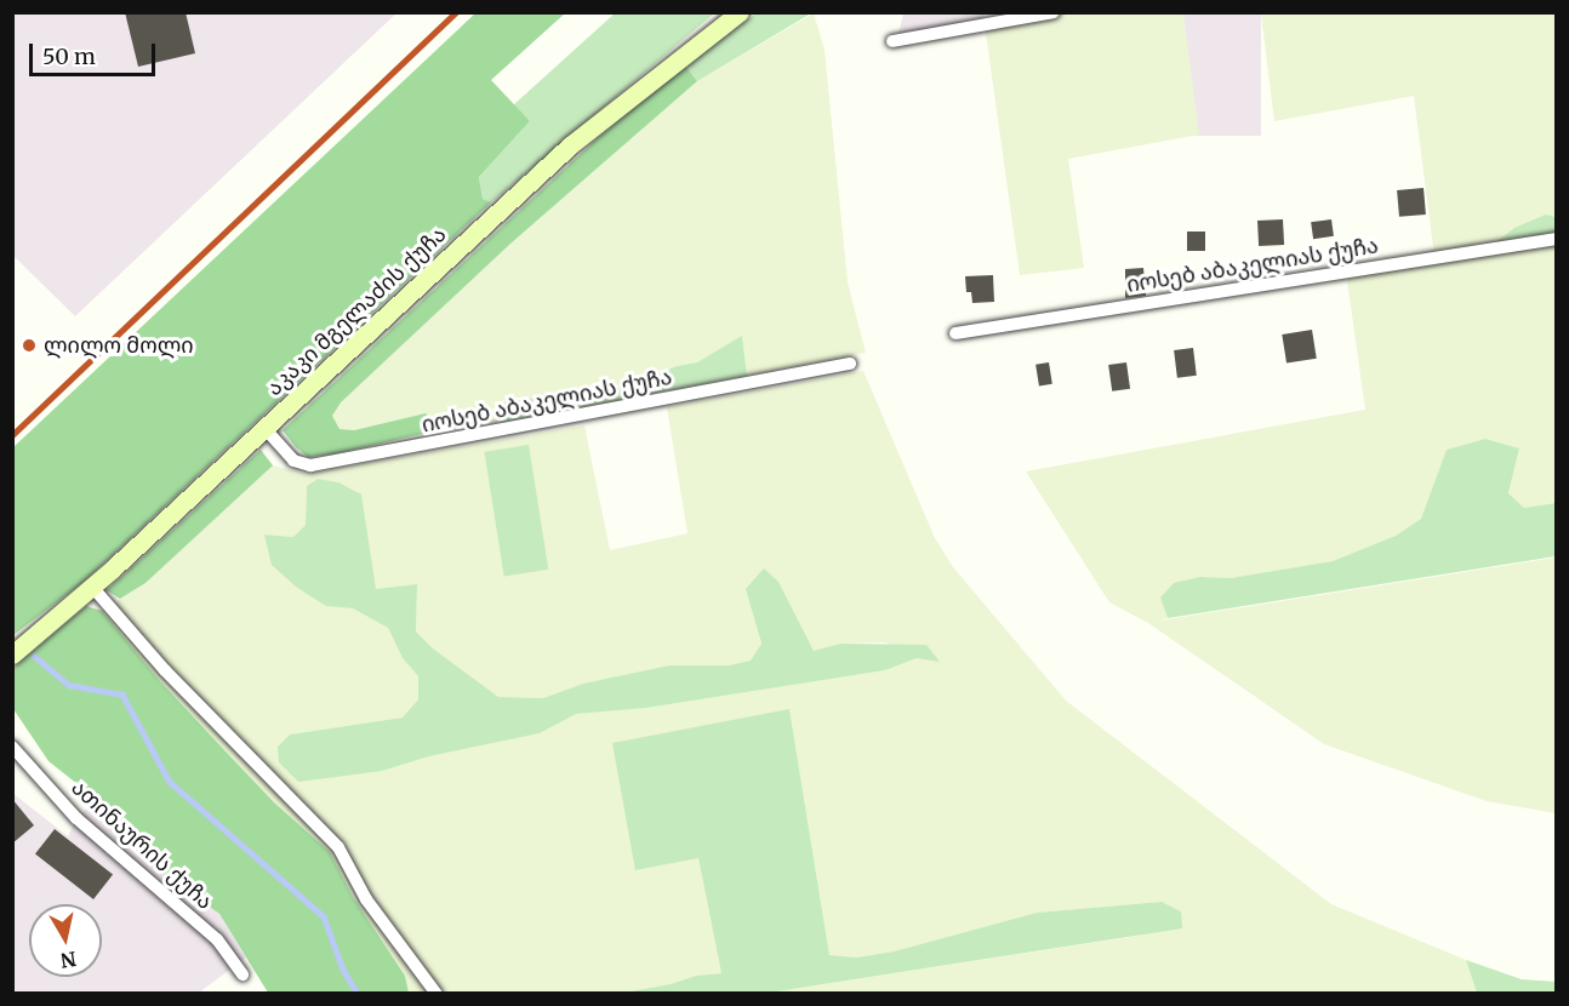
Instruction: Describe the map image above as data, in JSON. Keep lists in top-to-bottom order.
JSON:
{
  "streets": {
    "street": ["იოსებ აბაკელიას ქუჩა", "აკაკი მგელაძის ქუჩა", "ათინაურის ქუჩა"]
  },
  "crossings": [
    ["იოსებ აბაკელიას ქუჩა", "აკაკი მგელაძის ქუჩა"]
  ],
  "places": ["ლილო მოლი"],
  "scale_bar": "50 m",
  "north": "bottom"
}
